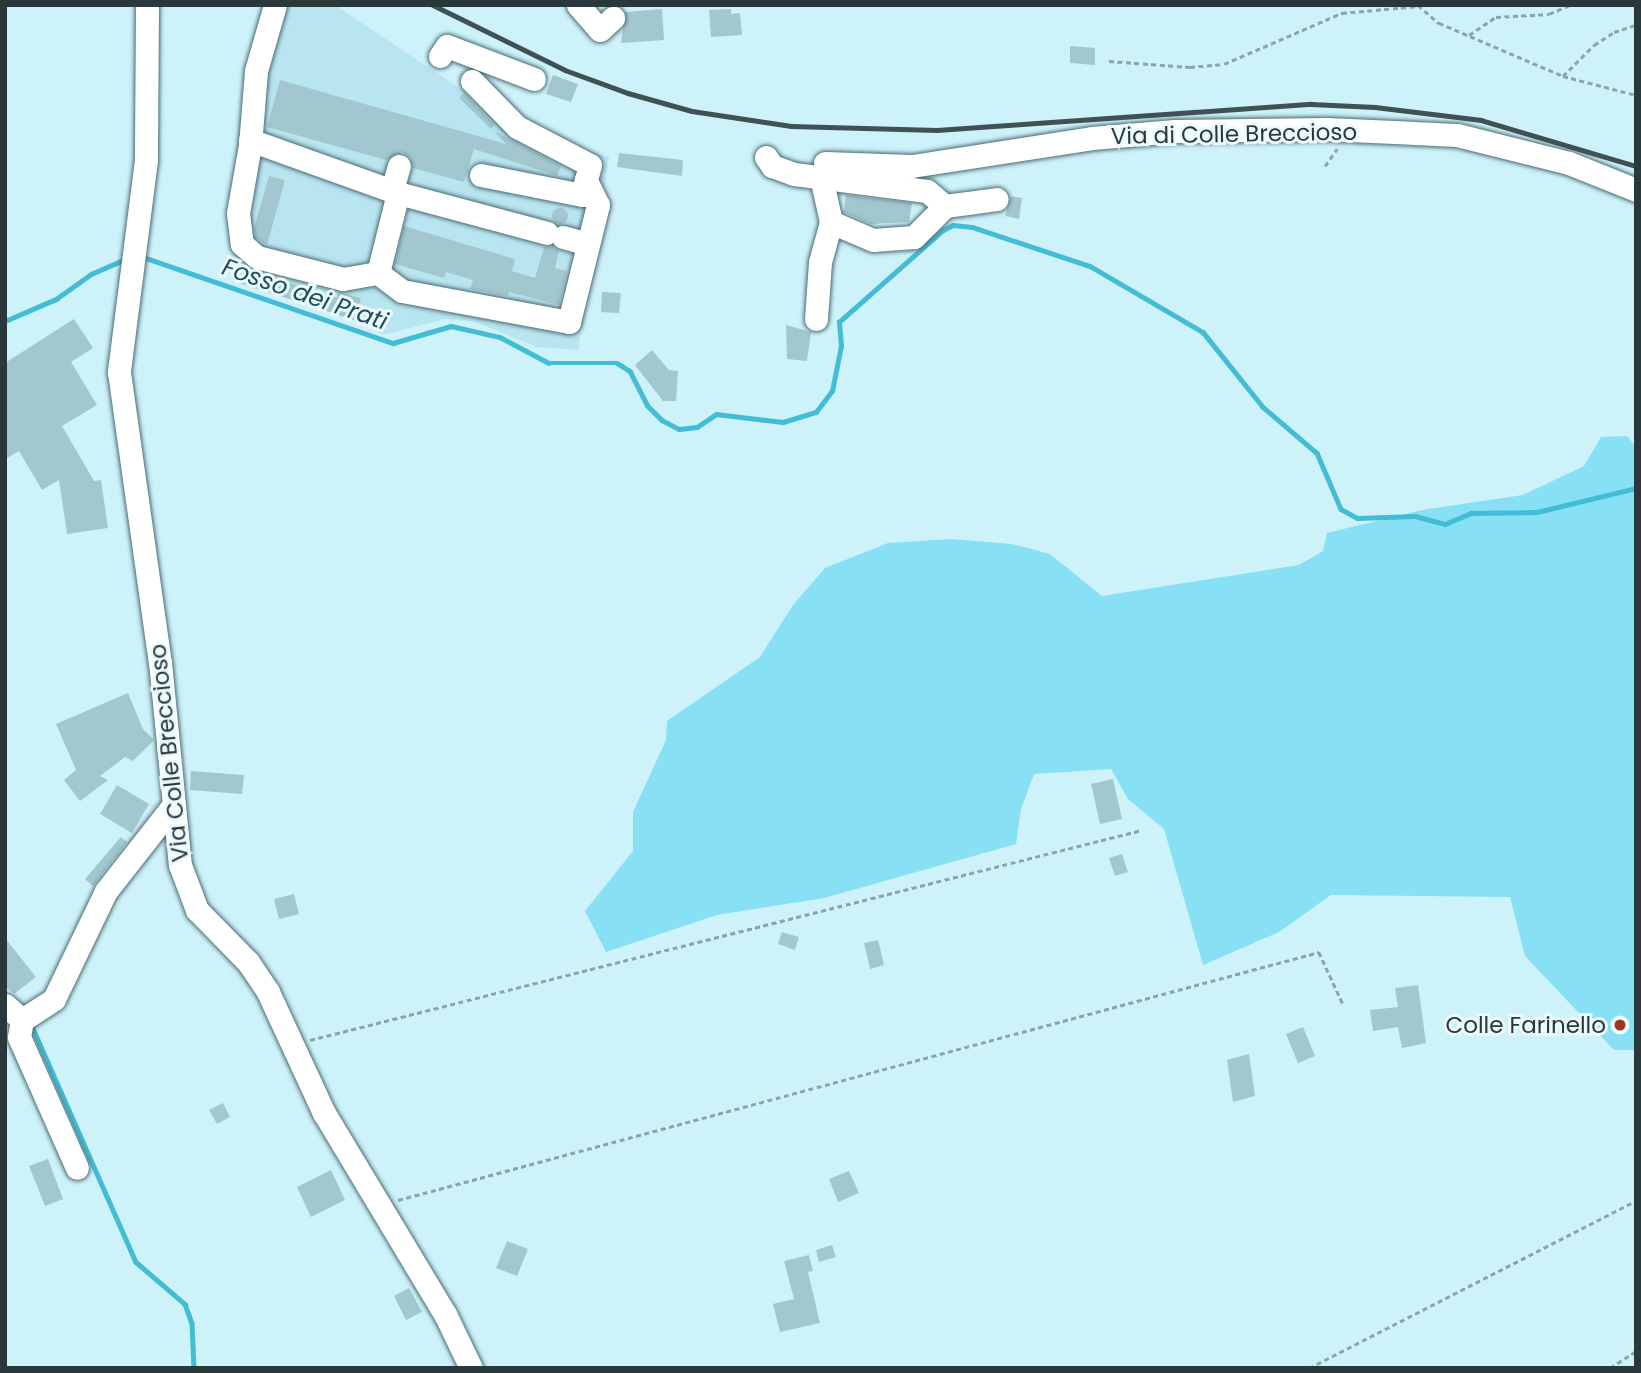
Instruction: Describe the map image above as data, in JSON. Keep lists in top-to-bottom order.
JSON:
{
  "streets": {
    "street": ["Via di Colle Breccioso", "Via Colle Breccioso"]
  },
  "water": ["Fosso dei Prati"],
  "places": ["Colle Farinello"]
}
